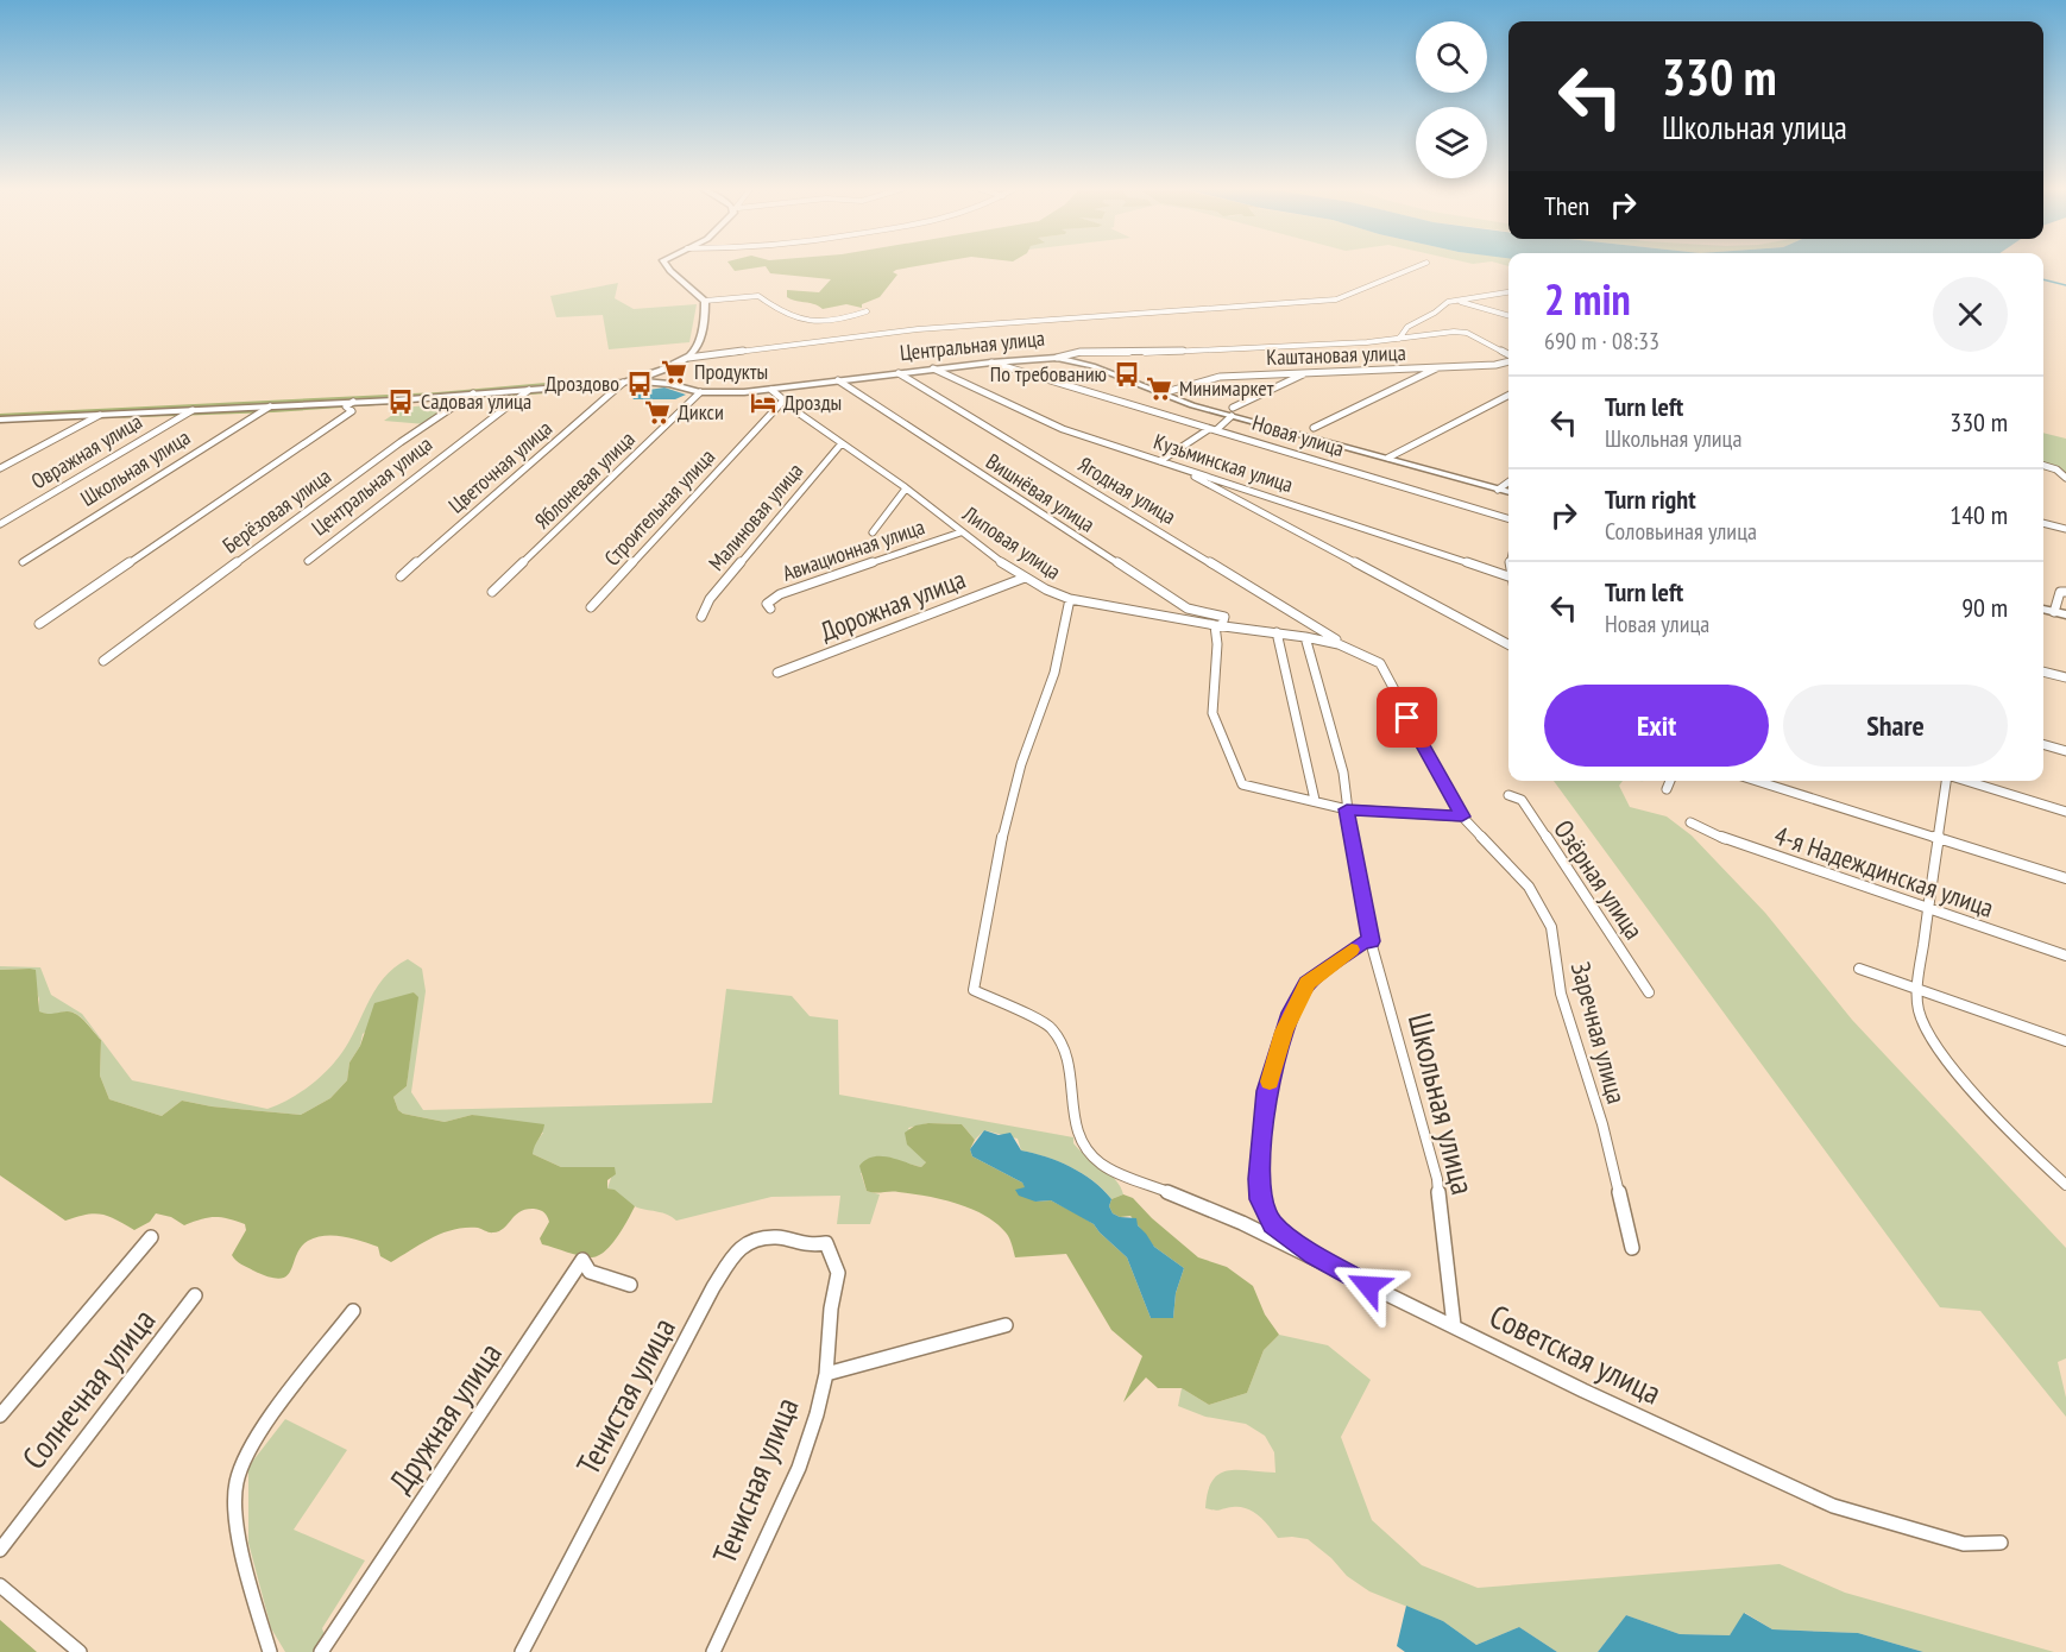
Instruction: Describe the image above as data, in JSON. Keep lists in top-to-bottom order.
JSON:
{
  "streets": {
    "street": [
      "Центральная улица",
      "Каштановая улица",
      "Новая улица",
      "Овражная улица",
      "Кузьминская улица",
      "Цветочная улица",
      "Школьная улица",
      "Яблоневая улица",
      "Ягодная улица",
      "Вишнёвая улица",
      "Строительная улица",
      "Берёзовая улица",
      "Малиновая улица",
      "Липовая улица",
      "Авиационная улица",
      "Дорожная улица",
      "4-я Надеждинская улица",
      "Озёрная улица",
      "Заречная улица",
      "Советская улица",
      "Солнечная улица",
      "Тенистая улица",
      "Дружная улица",
      "Тенисная улица"
    ]
  },
  "crossings": [
    ["Центральная улица", "Каштановая улица"],
    ["Центральная улица", "Новая улица"],
    ["Центральная улица", "Кузьминская улица"],
    ["Центральная улица", "Цветочная улица"],
    ["Центральная улица", "Яблоневая улица"],
    ["Центральная улица", "Ягодная улица"],
    ["Центральная улица", "Вишнёвая улица"],
    ["Центральная улица", "Липовая улица"],
    ["Школьная улица", "Липовая улица"],
    ["Школьная улица", "Советская улица"],
    ["Вишнёвая улица", "Липовая улица"],
    ["Строительная улица", "Липовая улица"],
    ["Малиновая улица", "Липовая улица"],
    ["Липовая улица", "Авиационная улица"],
    ["Липовая улица", "Дорожная улица"],
    ["Липовая улица", "Заречная улица"],
    ["Липовая улица", "Советская улица"],
    ["Тенистая улица", "Тенисная улица"]
  ],
  "places": {
    "supermarket": ["Продукты", "Минимаркет", "Дикси"],
    "bus stop": ["По требованию", "Дроздово", "Садовая улица"],
    "hotel": ["Дрозды"]
  },
  "page": {
    "turn": ["330 m", "Школьная улица"],
    "then": "Then",
    "heading": ["2 min", "690 m · 08:33"],
    "list": [
      {
        "name": "Turn left",
        "note": "Школьная улица",
        "value": "330 m"
      },
      {
        "name": "Turn right",
        "note": "Соловьиная улица",
        "value": "140 m"
      },
      {
        "name": "Turn left",
        "note": "Новая улица",
        "value": "90 m"
      }
    ],
    "buttons": ["Exit", "Share"]
  }
}
